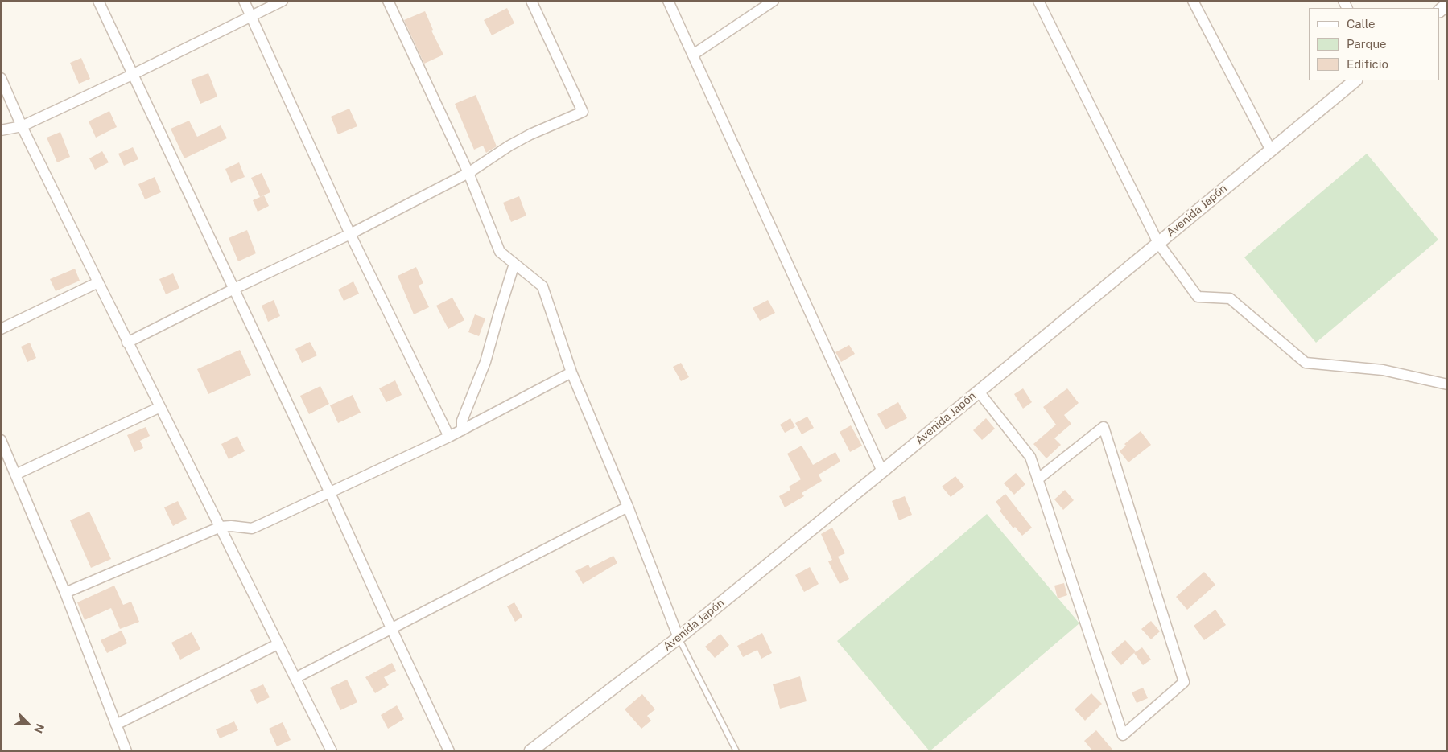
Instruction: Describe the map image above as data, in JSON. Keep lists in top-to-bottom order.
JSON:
{
  "streets": {
    "street": ["Avenida Japón"]
  },
  "legend": ["Calle", "Parque", "Edificio"],
  "north": "bottom right"
}
